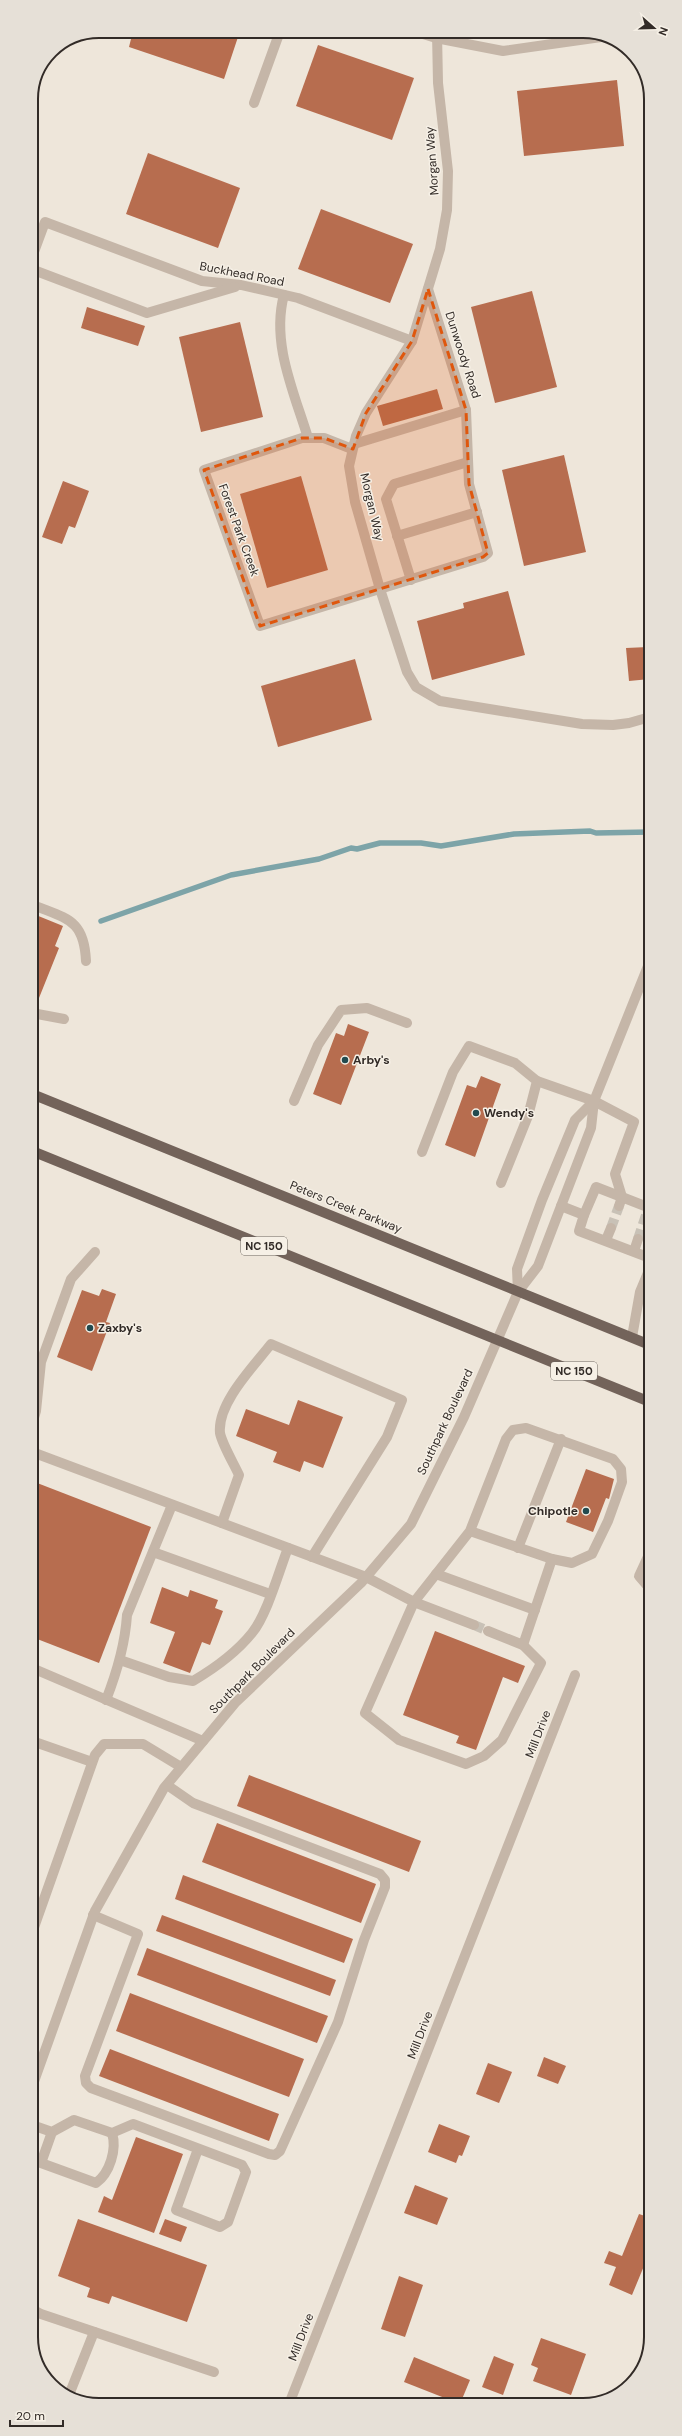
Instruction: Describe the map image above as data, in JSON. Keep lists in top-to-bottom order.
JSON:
{
  "streets": {
    "main road": ["Peters Creek Parkway", "NC 150"],
    "street": [
      "Morgan Way",
      "Buckhead Road",
      "Dunwoody Road",
      "Forest Park Creek",
      "Southpark Boulevard",
      "Mill Drive"
    ]
  },
  "crossings": [
    ["Morgan Way", "Buckhead Road"],
    ["Morgan Way", "Dunwoody Road"],
    ["Morgan Way", "Forest Park Creek"],
    ["Dunwoody Road", "Forest Park Creek"],
    ["Peters Creek Parkway", "Southpark Boulevard"],
    ["NC 150", "Southpark Boulevard"]
  ],
  "places": [
    "Arby's",
    "Wendy's",
    "Zaxby's",
    "Chipotle"
  ],
  "scale_bar": "20 m",
  "north": "right"
}
